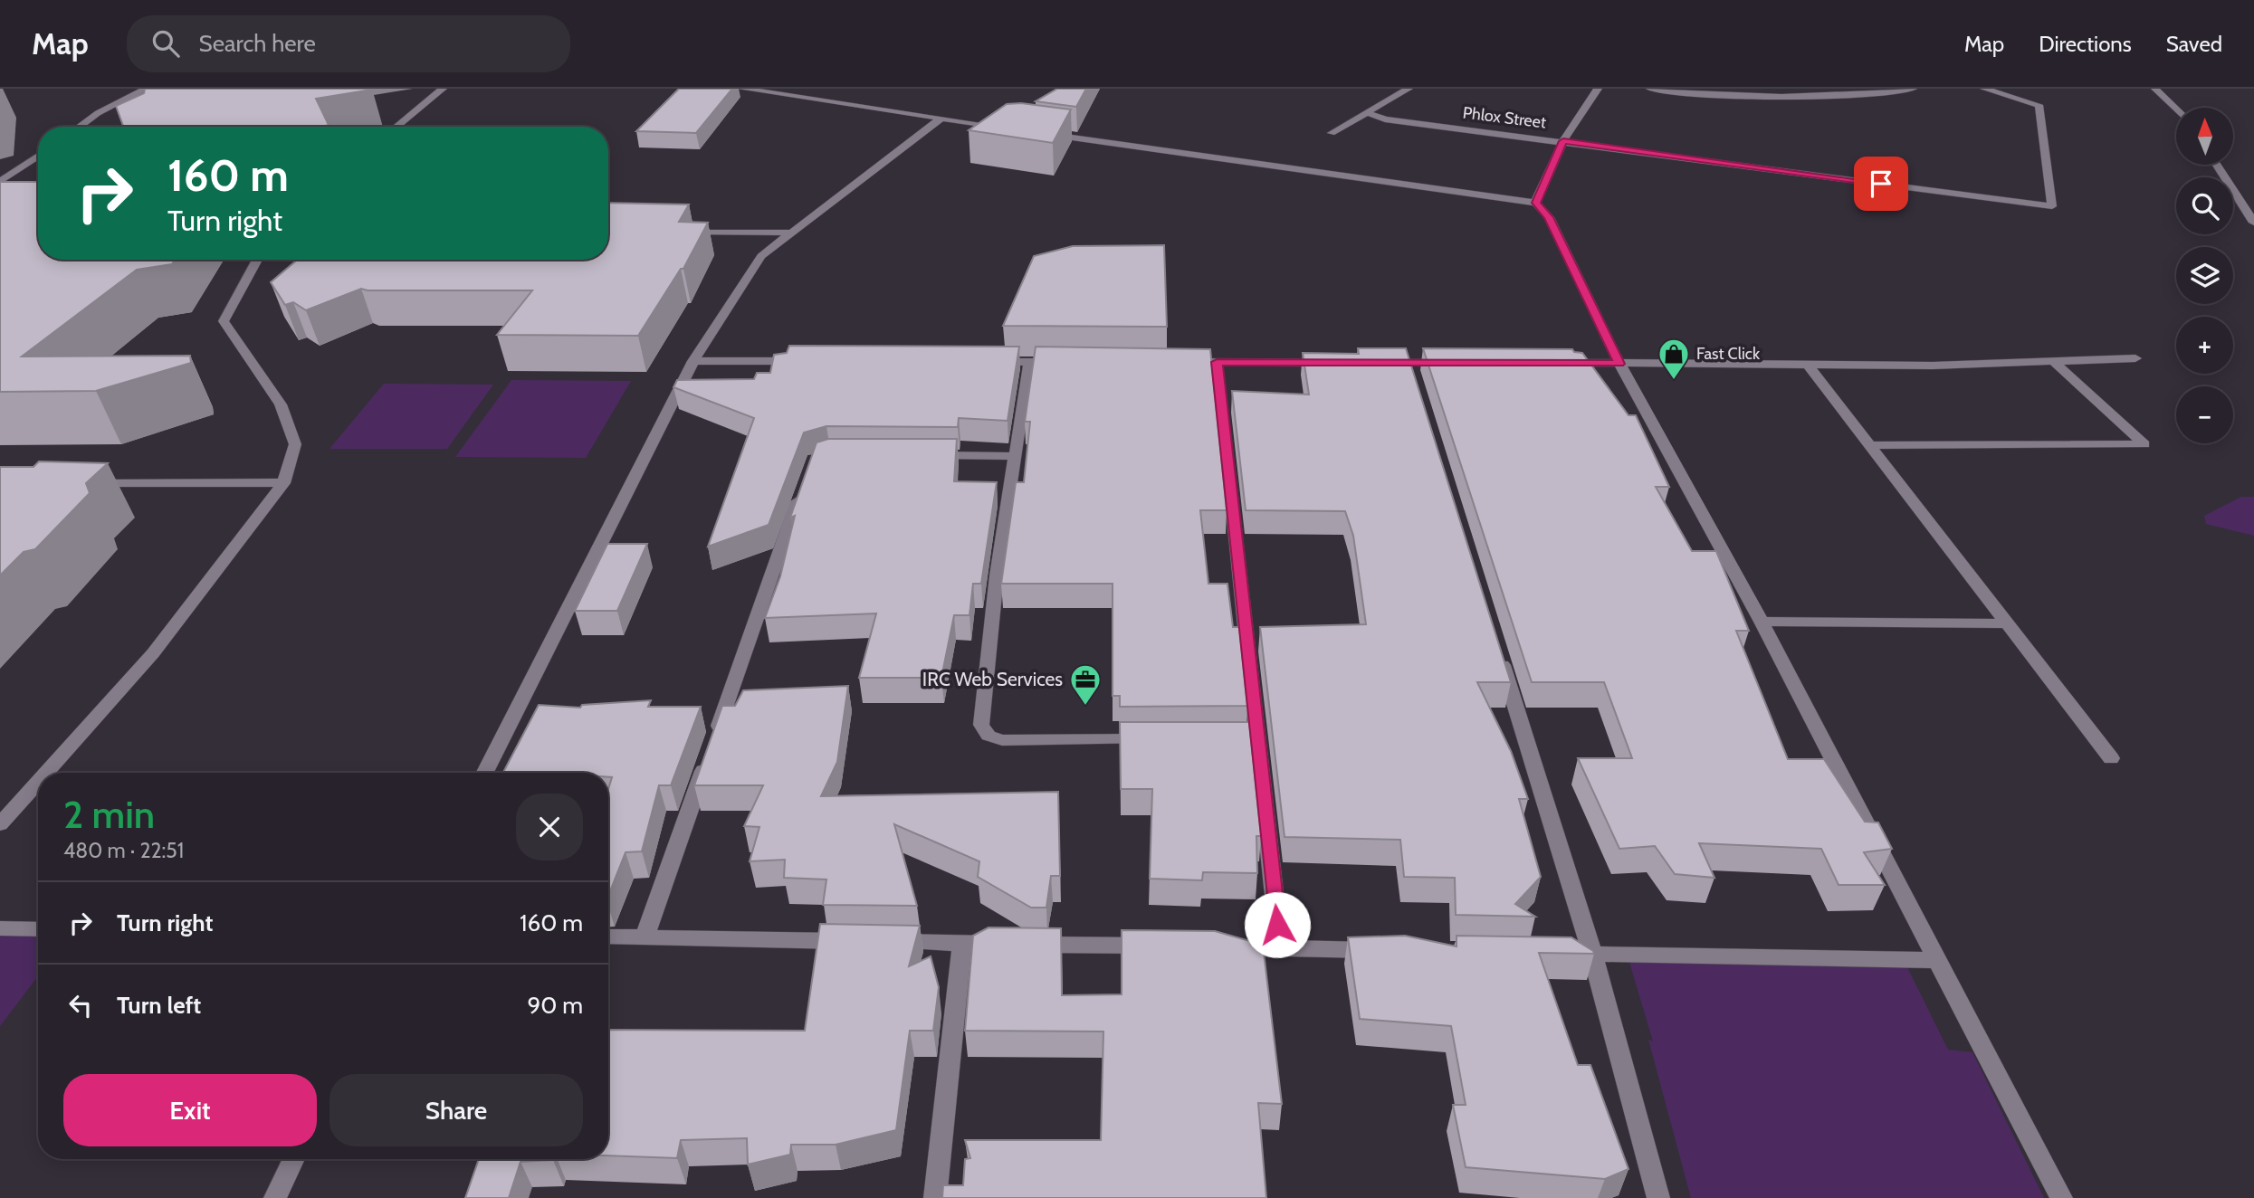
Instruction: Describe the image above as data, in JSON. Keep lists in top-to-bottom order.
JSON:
{
  "streets": {
    "street": ["Phlox Street"]
  },
  "places": {
    "shop": ["Fast Click"],
    "office": ["IRC Web Services"]
  },
  "north": "top",
  "page": {
    "header": "Map",
    "search": "Search here",
    "nav": ["Map", "Directions", "Saved"],
    "map_buttons": ["+", "−"],
    "turn": ["160 m", "Turn right"],
    "heading": ["2 min", "480 m · 22:51"],
    "list": [
      {
        "name": "Turn right",
        "value": "160 m"
      },
      {
        "name": "Turn left",
        "value": "90 m"
      }
    ],
    "buttons": ["Exit", "Share"]
  }
}
